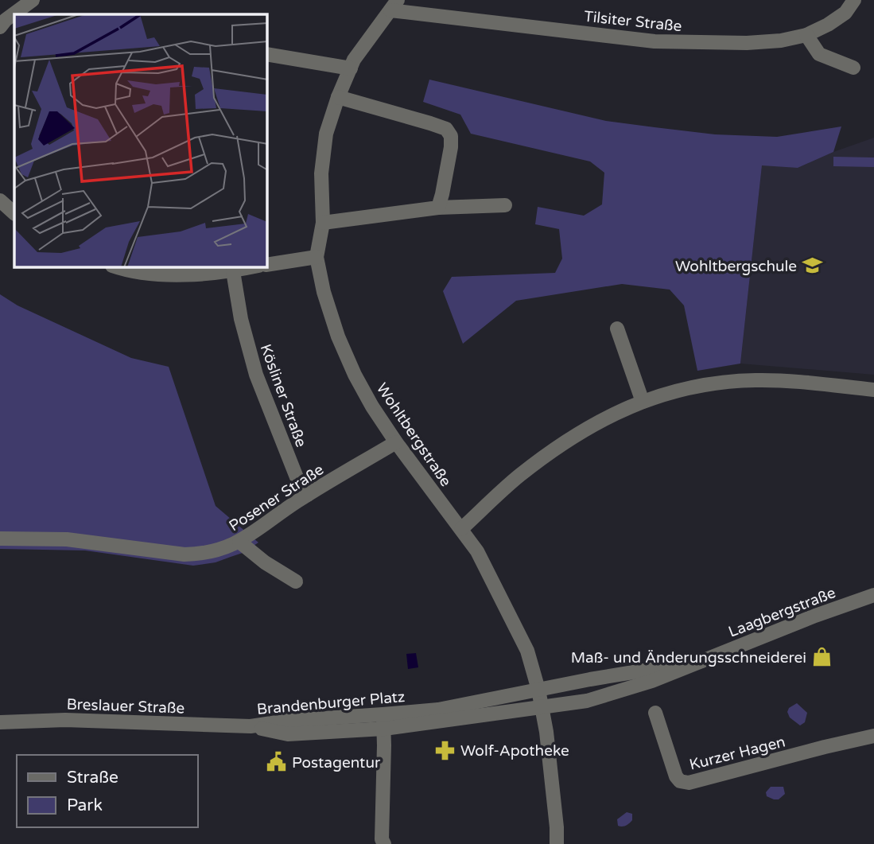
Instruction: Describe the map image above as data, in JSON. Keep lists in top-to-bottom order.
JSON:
{
  "streets": {
    "street": [
      "Tilsiter Straße",
      "Kösliner Straße",
      "Wohltbergstraße",
      "Posener Straße",
      "Laagbergstraße",
      "Brandenburger Platz",
      "Breslauer Straße",
      "Kurzer Hagen"
    ]
  },
  "crossings": [
    ["Tilsiter Straße", "Wohltbergstraße"],
    ["Kösliner Straße", "Posener Straße"],
    ["Wohltbergstraße", "Posener Straße"],
    ["Wohltbergstraße", "Laagbergstraße"],
    ["Wohltbergstraße", "Brandenburger Platz"],
    ["Laagbergstraße", "Brandenburger Platz"],
    ["Brandenburger Platz", "Breslauer Straße"]
  ],
  "places": {
    "school or university": ["Wohltbergschule"],
    "shop": ["Maß- und Änderungsschneiderei"],
    "pharmacy": ["Wolf-Apotheke"],
    "public building": ["Postagentur"]
  },
  "legend": ["Straße", "Park"]
}
